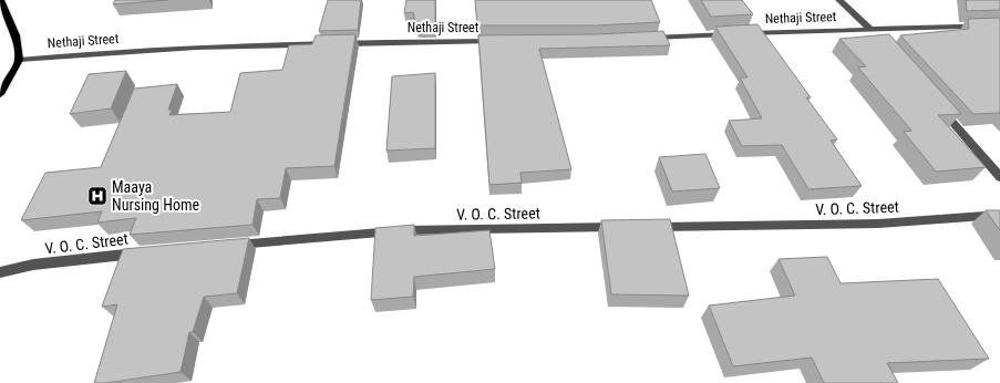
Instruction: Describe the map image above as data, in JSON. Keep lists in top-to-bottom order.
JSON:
{
  "streets": {
    "street": ["Nethaji Street", "V. O. C. Street"]
  },
  "places": {
    "hospital": ["Maaya Nursing Home"]
  }
}
